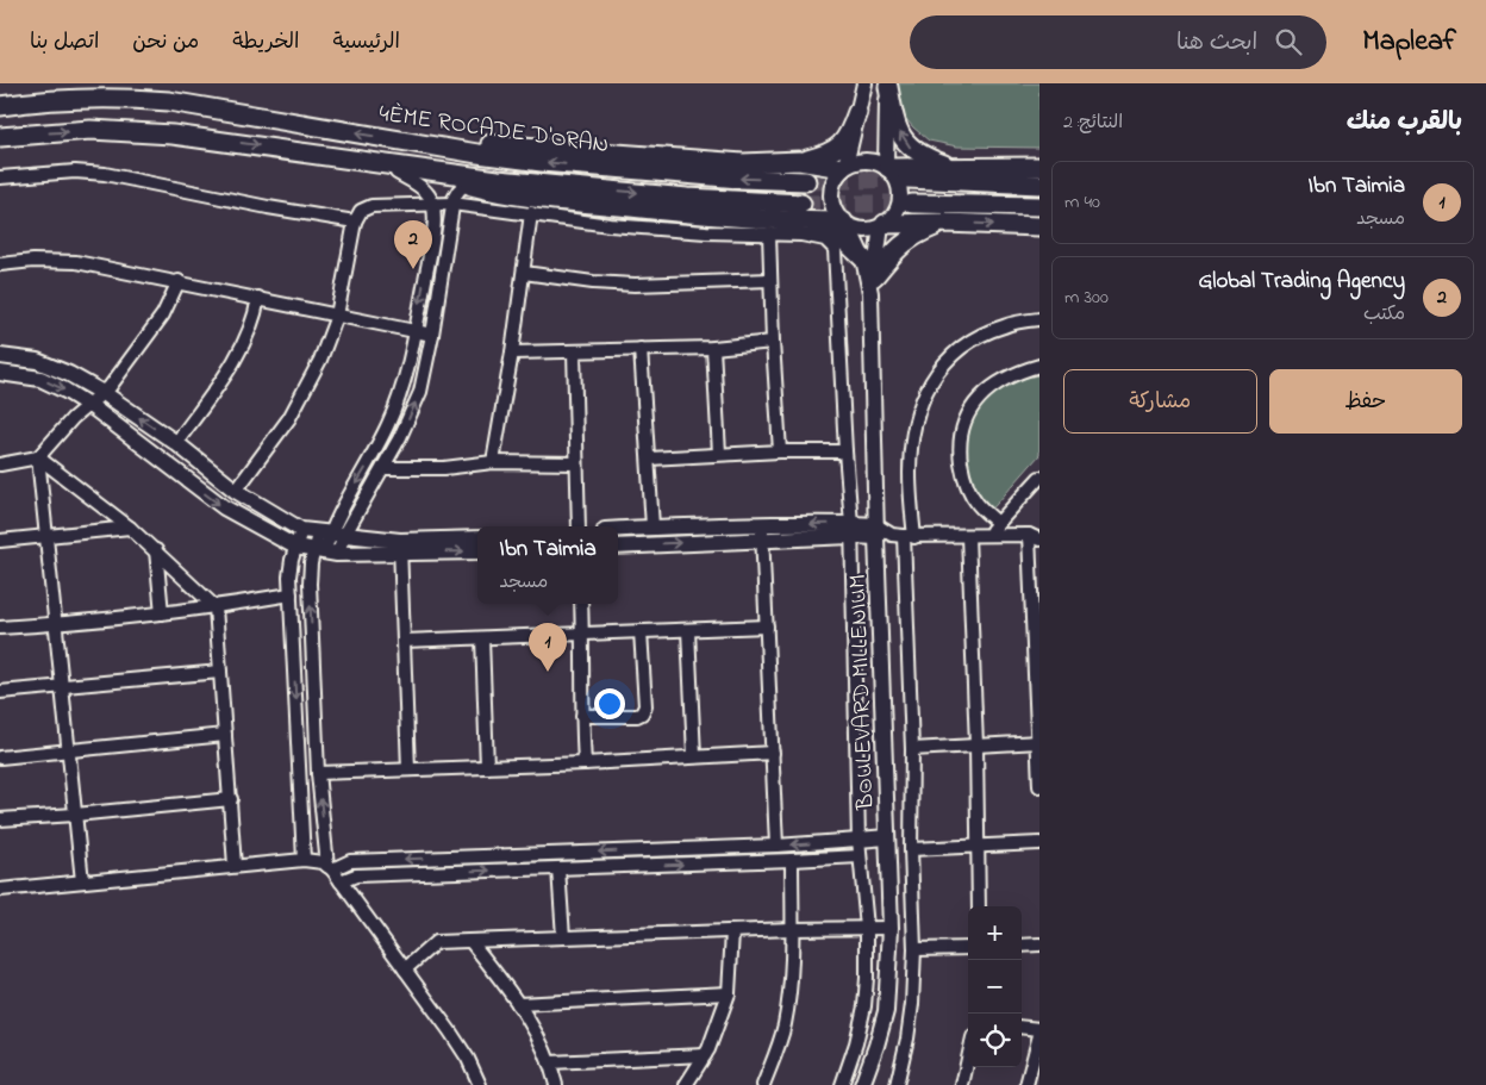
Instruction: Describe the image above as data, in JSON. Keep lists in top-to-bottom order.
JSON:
{
  "streets": {
    "highway": ["4ÈME ROCADE D'ORAN"],
    "main road": ["BOULEVARD MILLENIUM"]
  },
  "page": {
    "header": "Mapleaf",
    "search": "ابحث هنا",
    "nav": [
      "الرئيسية",
      "الخريطة",
      "من نحن",
      "اتصل بنا"
    ],
    "heading": ["بالقرب منك", "النتائج: 2"],
    "list": [
      {
        "mark": "1",
        "name": "Ibn Taimia",
        "note": "مسجد",
        "value": "40 m"
      },
      {
        "mark": "2",
        "name": "Global Trading Agency",
        "note": "مكتب",
        "value": "300 m"
      }
    ],
    "pins": ["2", "1"],
    "buttons": ["حفظ", "مشاركة"],
    "popup": ["Ibn Taimia", "مسجد"],
    "map_buttons": ["+", "−"]
  }
}
